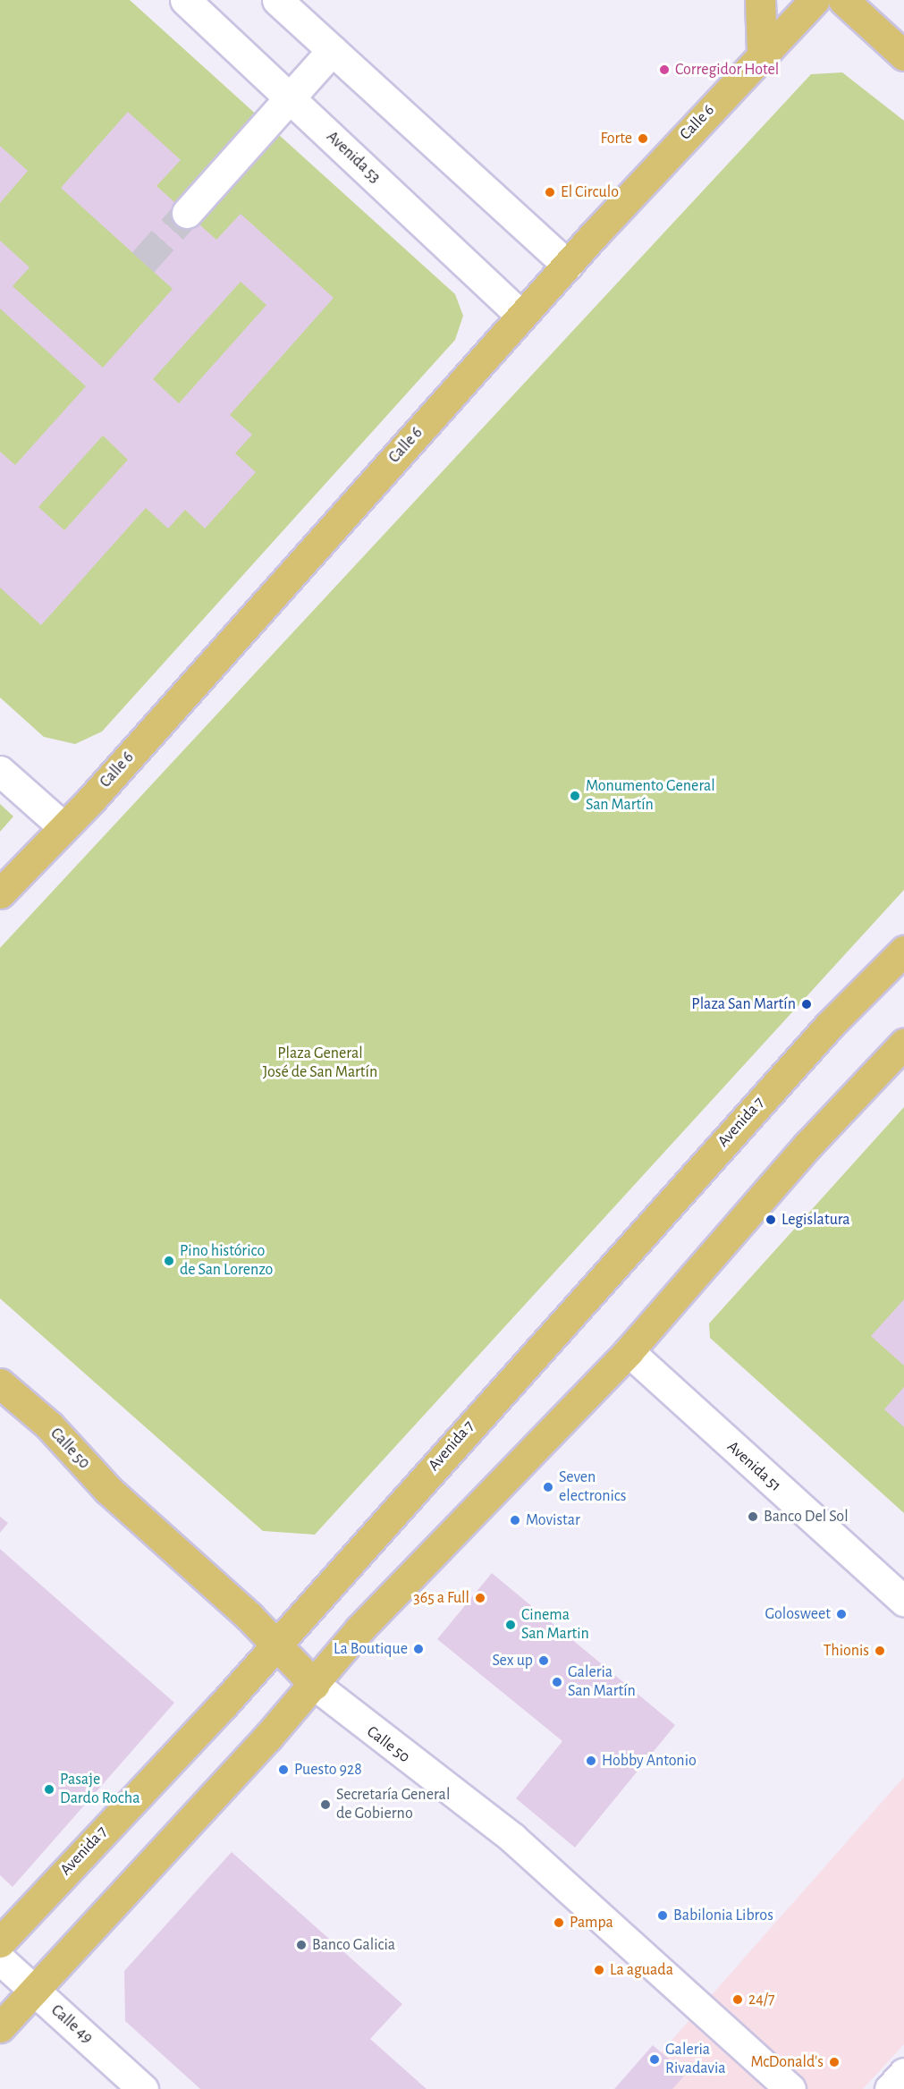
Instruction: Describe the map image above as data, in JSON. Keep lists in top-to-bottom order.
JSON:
{
  "streets": {
    "main road": ["Calle 6", "Avenida 7", "Calle 50"],
    "street": ["Avenida 53", "Avenida 51", "Calle 49"]
  },
  "crossings": [
    ["Calle 6", "Avenida 53"],
    ["Avenida 7", "Calle 50"]
  ],
  "parks": ["Plaza General José de San Martín"],
  "places": [
    "Corregidor Hotel",
    "Forte",
    "El Circulo",
    "Monumento General San Martín",
    "Plaza San Martín",
    "Legislatura",
    "Pino histórico de San Lorenzo",
    "Seven electronics",
    "Banco Del Sol",
    "Movistar",
    "365 a Full",
    "Golosweet",
    "Cinema San Martin",
    "La Boutique",
    "Thionis",
    "Sex up",
    "Galeria San Martín",
    "Hobby Antonio",
    "Puesto 928",
    "Pasaje Dardo Rocha",
    "Secretaría General de Gobierno",
    "Babilonia Libros",
    "Pampa",
    "Banco Galicia",
    "La aguada",
    "24/7",
    "Galeria Rivadavia",
    "McDonald's"
  ]
}
